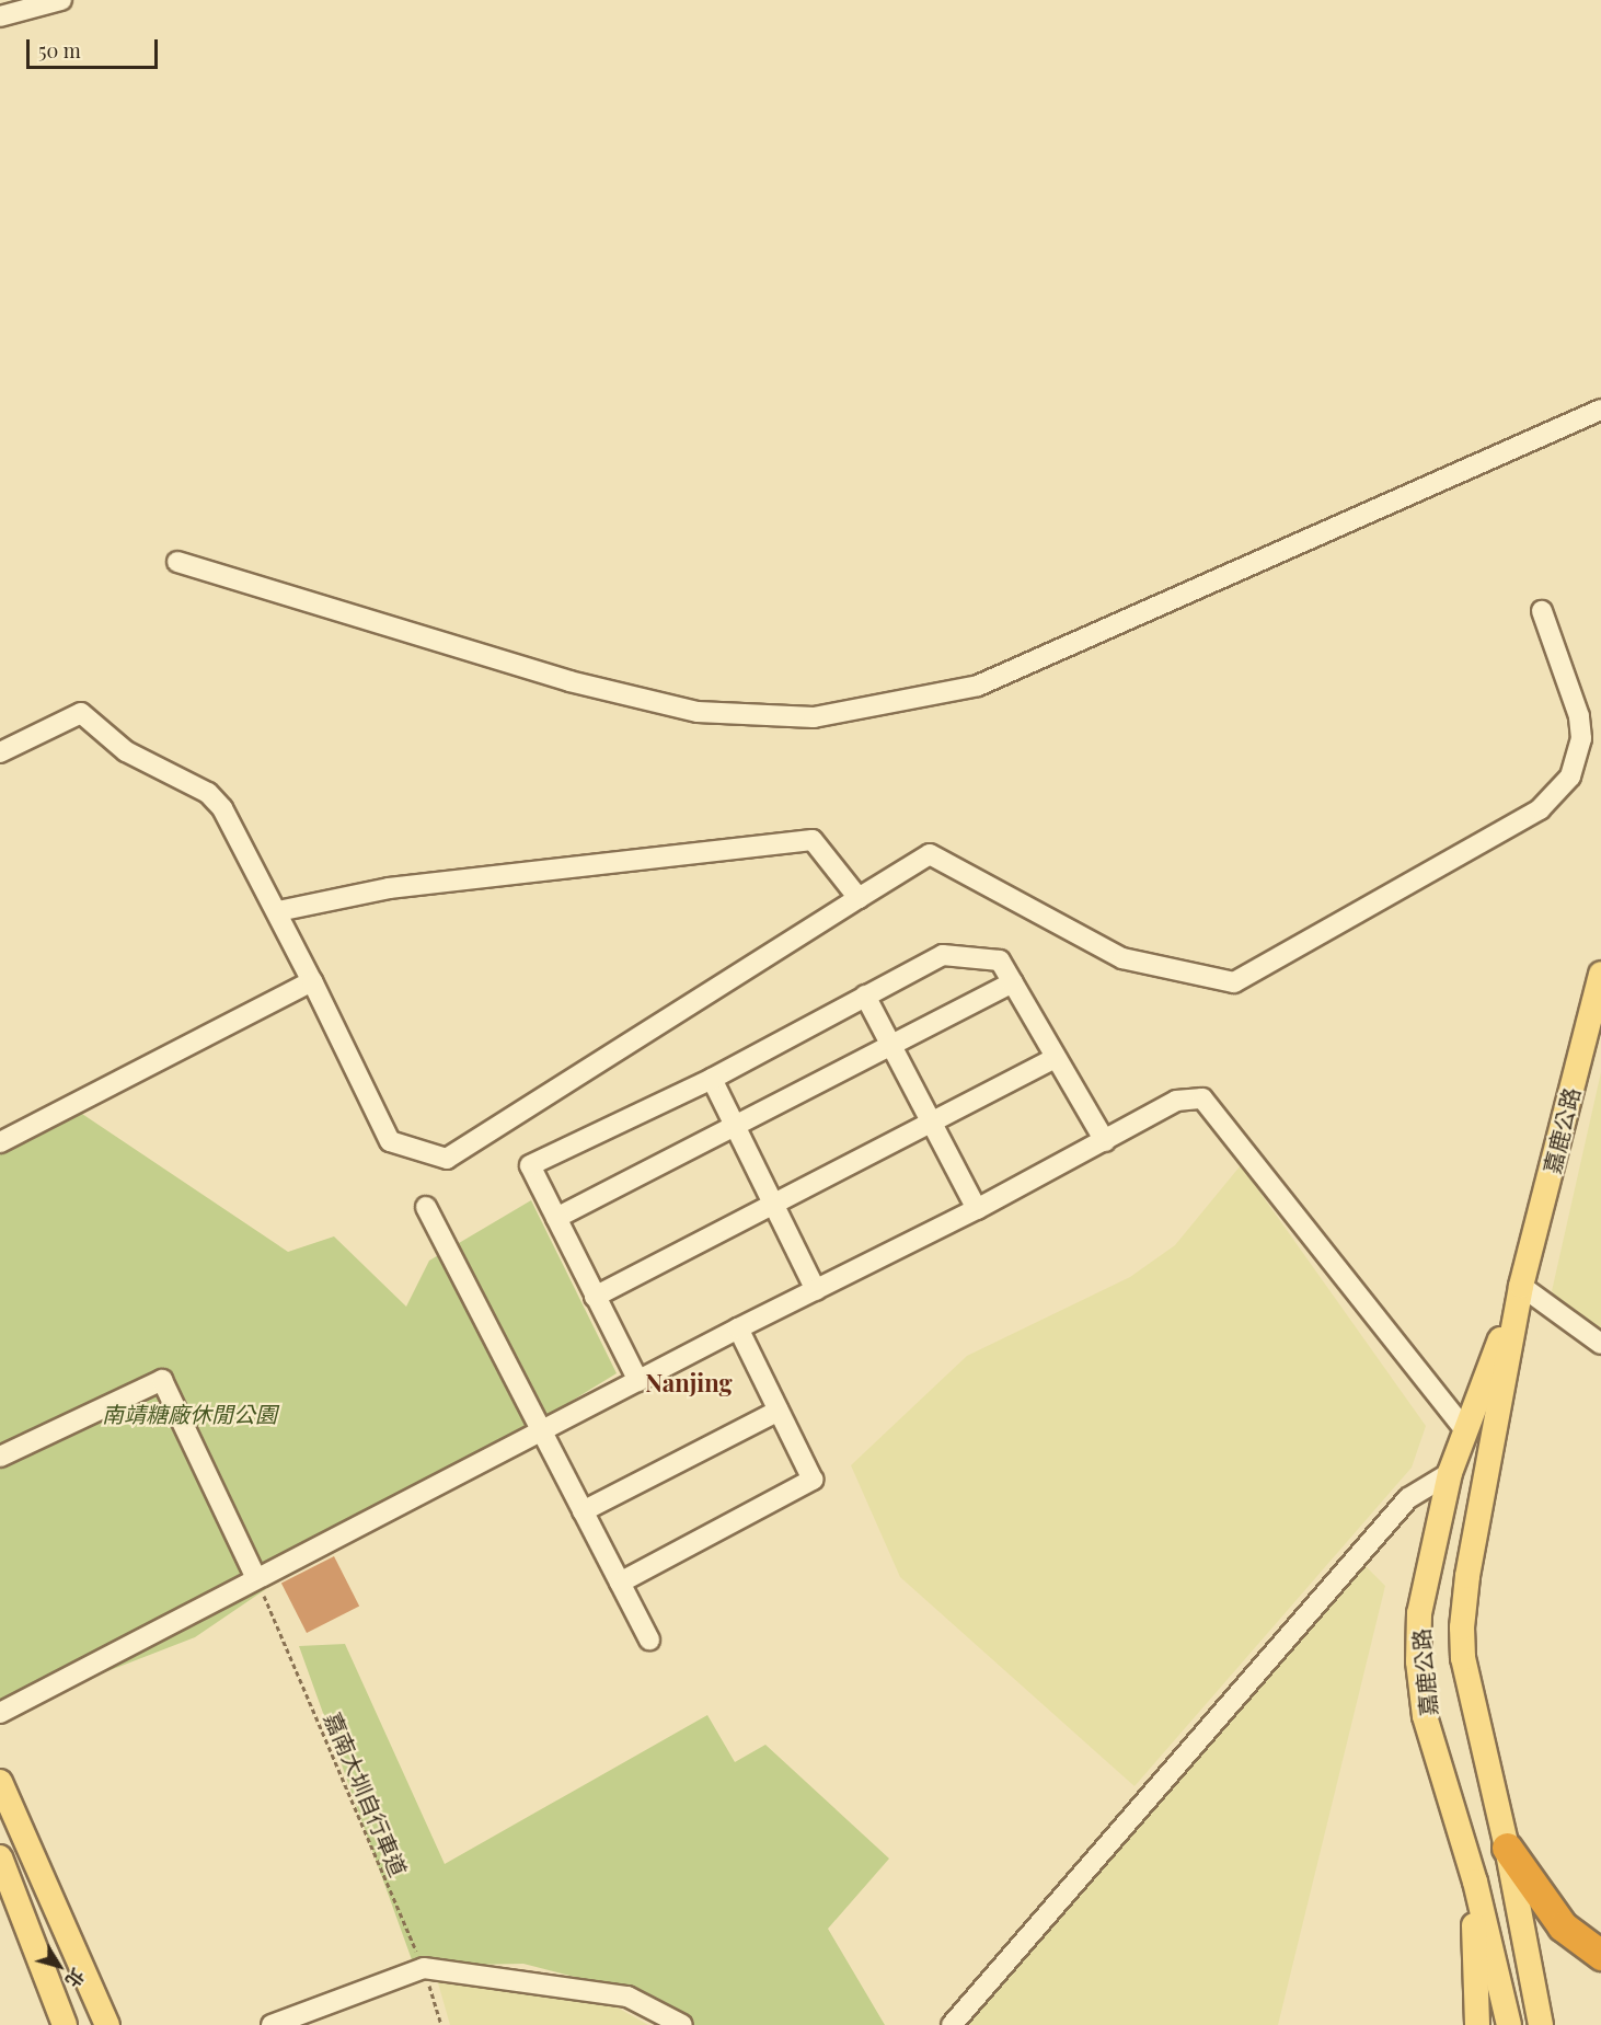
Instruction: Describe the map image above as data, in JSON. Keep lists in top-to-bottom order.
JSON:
{
  "streets": {
    "main road": ["嘉鹿公路"],
    "path": ["嘉南大圳自行車道"]
  },
  "districts": ["Nanjing"],
  "parks": ["南靖糖廠休閒公園"],
  "scale_bar": "50 m",
  "north": "bottom right"
}
